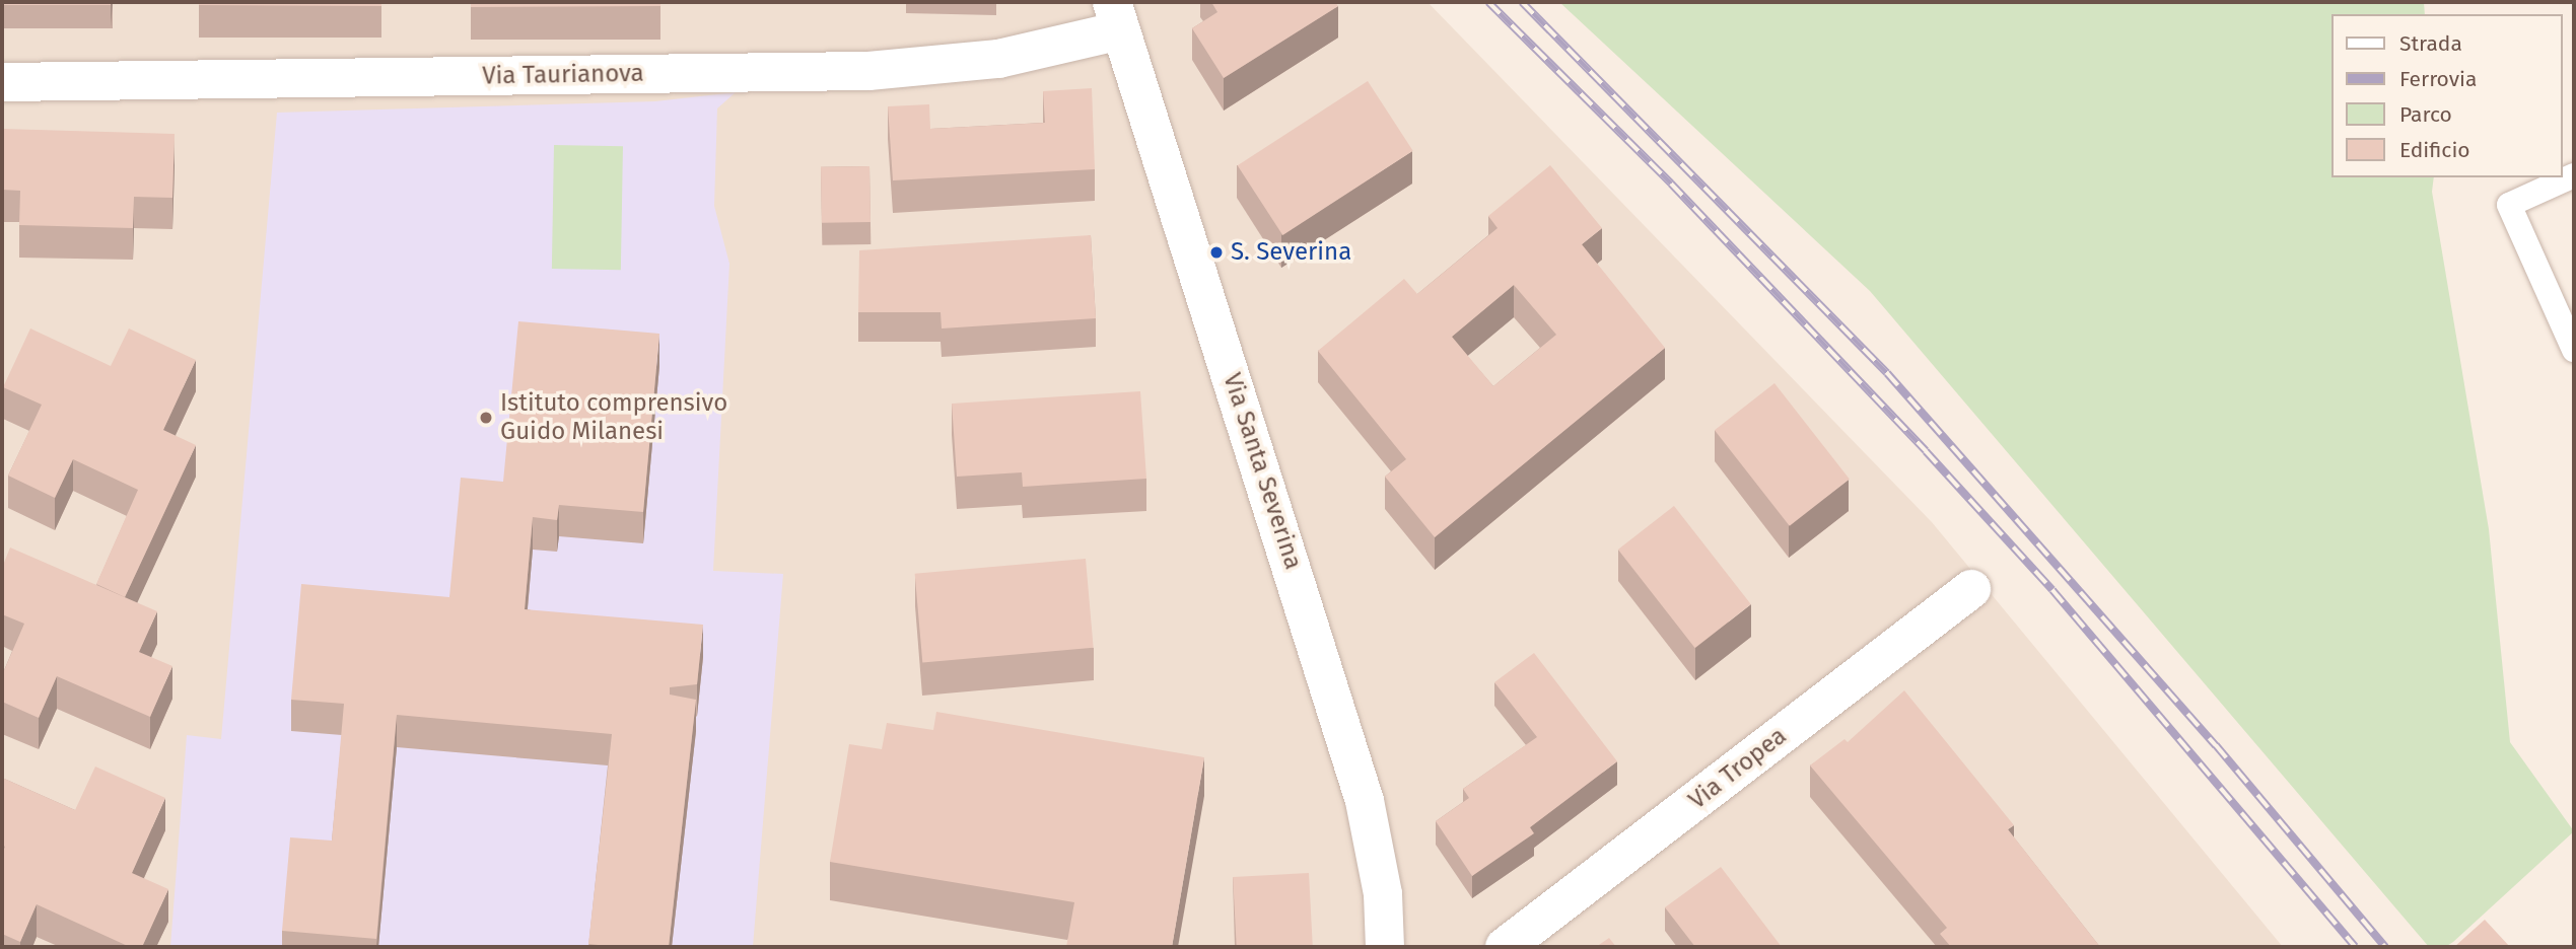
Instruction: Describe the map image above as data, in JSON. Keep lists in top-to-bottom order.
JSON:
{
  "streets": {
    "street": ["Via Taurianova", "Via Santa Severina", "Via Tropea"]
  },
  "crossings": [
    ["Via Taurianova", "Via Santa Severina"]
  ],
  "places": ["S. Severina", "Istituto comprensivo Guido Milanesi"],
  "legend": [
    "Strada",
    "Ferrovia",
    "Parco",
    "Edificio"
  ]
}
